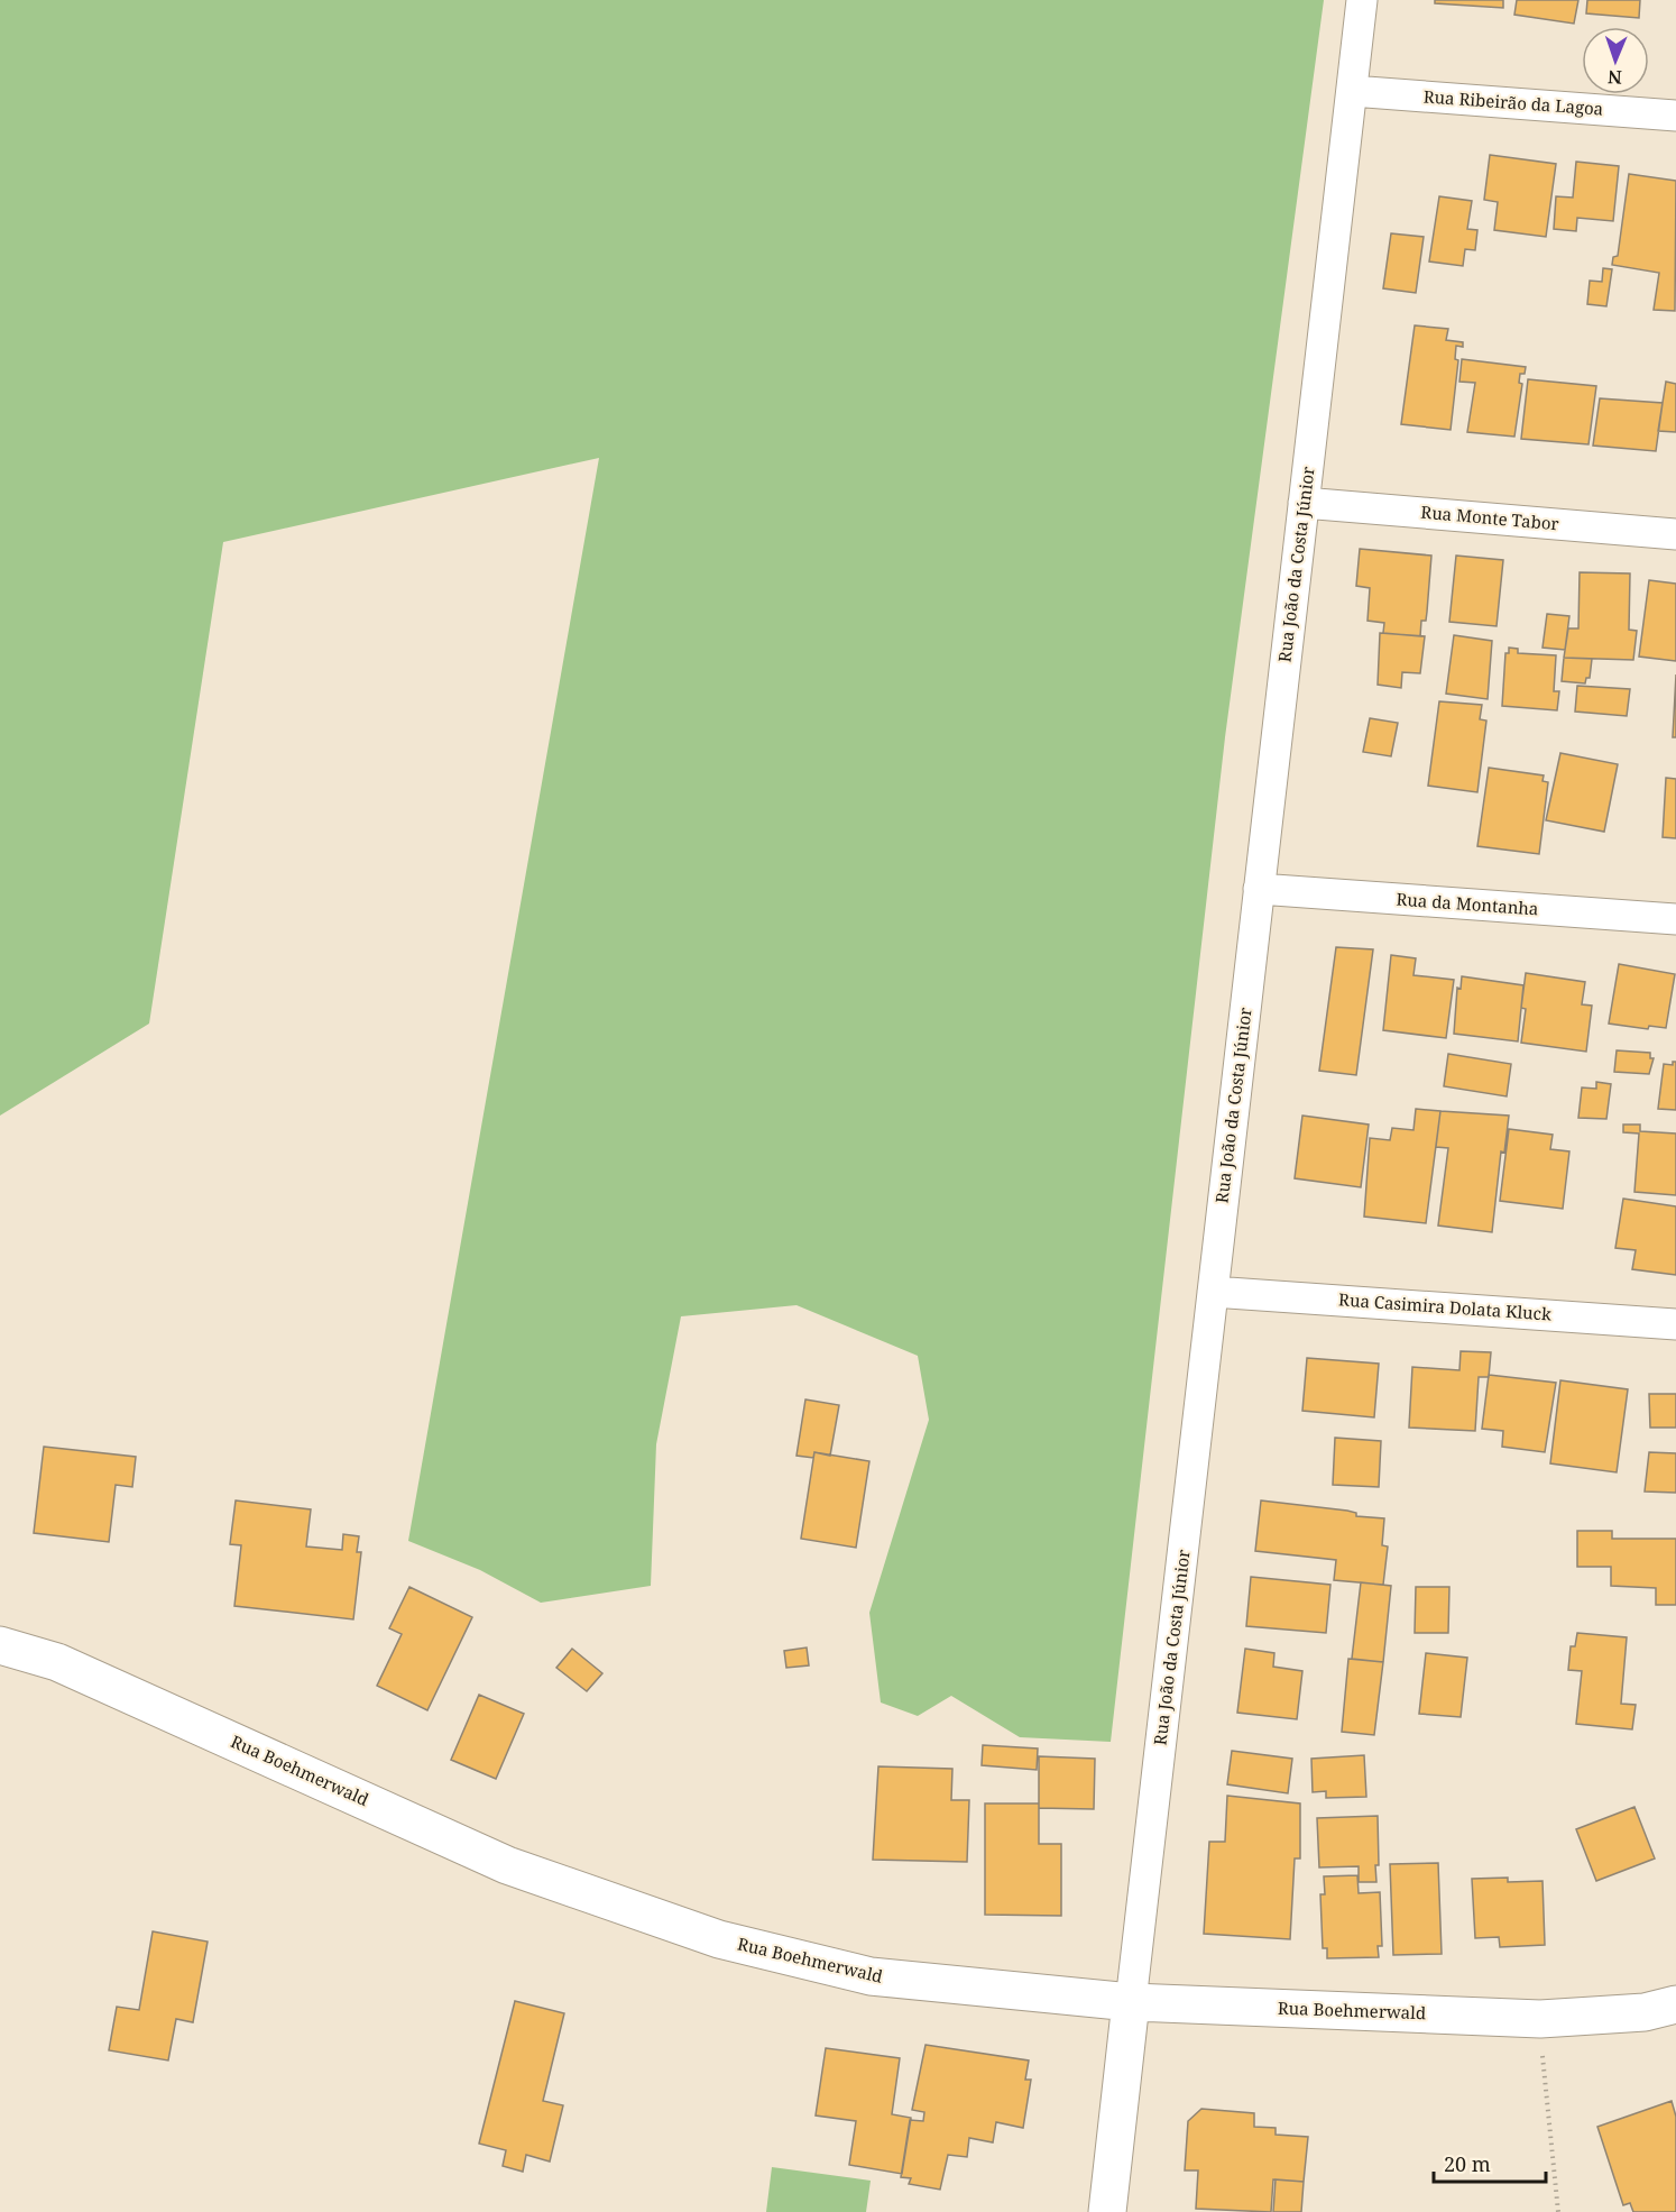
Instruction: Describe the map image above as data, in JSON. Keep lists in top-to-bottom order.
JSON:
{
  "streets": {
    "main road": ["Rua João da Costa Júnior", "Rua Boehmerwald"],
    "street": [
      "Rua Ribeirão da Lagoa",
      "Rua Monte Tabor",
      "Rua da Montanha",
      "Rua Casimira Dolata Kluck"
    ]
  },
  "crossings": [
    ["Rua Ribeirão da Lagoa", "Rua João da Costa Júnior"],
    ["Rua Monte Tabor", "Rua João da Costa Júnior"],
    ["Rua João da Costa Júnior", "Rua da Montanha"],
    ["Rua João da Costa Júnior", "Rua Casimira Dolata Kluck"],
    ["Rua João da Costa Júnior", "Rua Boehmerwald"]
  ],
  "scale_bar": "20 m",
  "north": "bottom"
}
